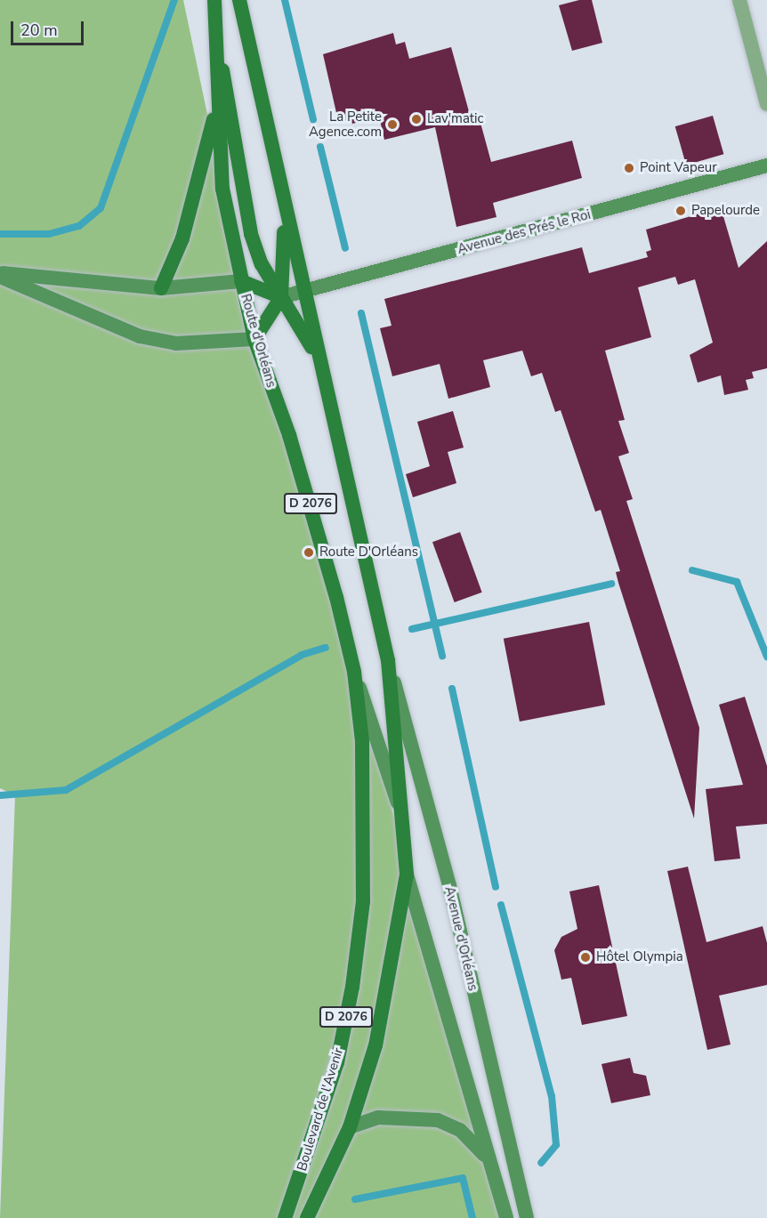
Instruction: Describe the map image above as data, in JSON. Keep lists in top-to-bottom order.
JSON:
{
  "streets": {
    "main road": [
      "Avenue des Prés le Roi",
      "Route d'Orléans",
      "D 2076",
      "Avenue d'Orléans",
      "Boulevard de l'Avenir"
    ]
  },
  "crossings": [
    ["Avenue des Prés le Roi", "D 2076"],
    ["Route d'Orléans", "D 2076"],
    ["Route d'Orléans", "Boulevard de l'Avenir"],
    ["D 2076", "Avenue d'Orléans"],
    ["D 2076", "Boulevard de l'Avenir"]
  ],
  "places": [
    "Lav'matic",
    "La Petite Agence.com",
    "Point Vapeur",
    "Papelourde",
    "Route D'Orléans",
    "Hôtel Olympia"
  ],
  "scale_bar": "20 m"
}
